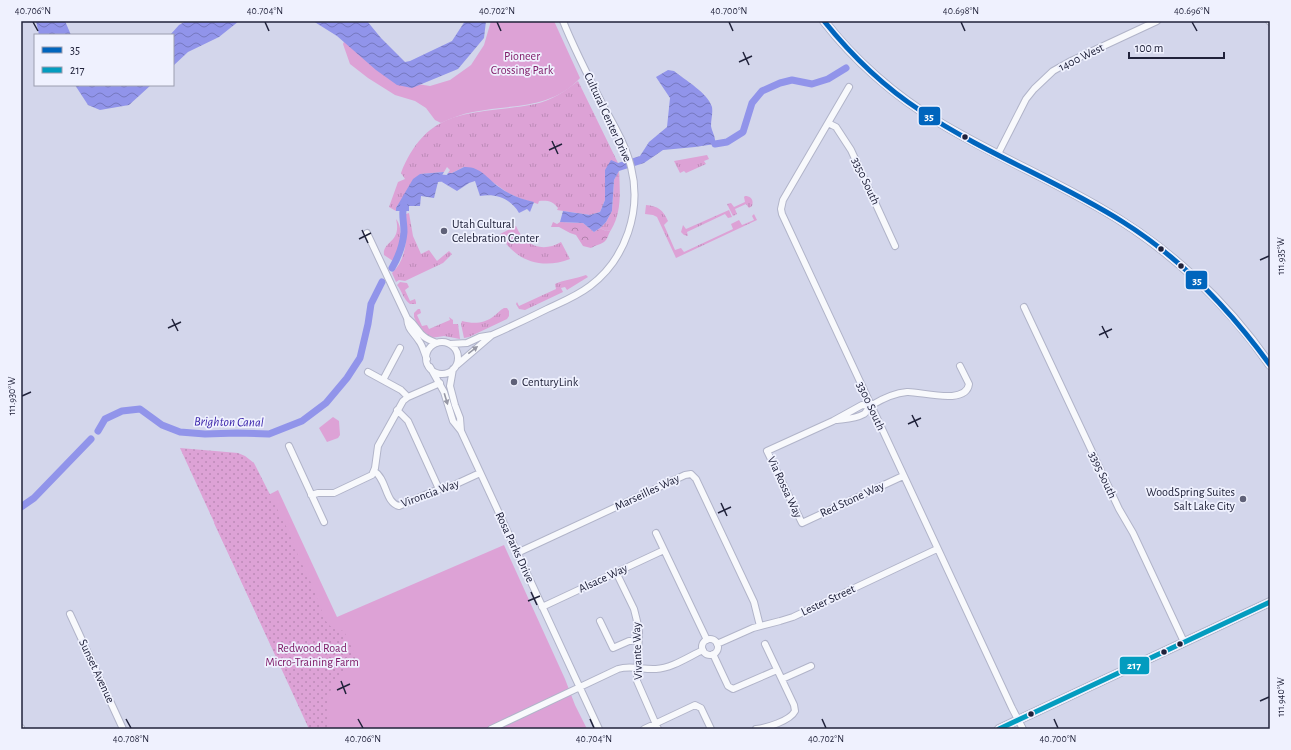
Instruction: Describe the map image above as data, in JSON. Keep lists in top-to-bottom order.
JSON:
{
  "streets": {
    "street": [
      "1400 West",
      "Cultural Center Drive",
      "3350 South",
      "3300 South",
      "3395 South",
      "Via Rossa Way",
      "Marseilles Way",
      "Vironcia Way",
      "Red Stone Way",
      "Rosa Parks Drive",
      "Alsace Way",
      "Lester Street",
      "Vivante Way",
      "Sunset Avenue"
    ]
  },
  "crossings": [
    ["Cultural Center Drive", "Rosa Parks Drive"],
    ["3350 South", "3300 South"],
    ["3300 South", "Via Rossa Way"],
    ["3300 South", "Red Stone Way"],
    ["3300 South", "Lester Street"],
    ["Via Rossa Way", "Red Stone Way"],
    ["Marseilles Way", "Rosa Parks Drive"],
    ["Marseilles Way", "Lester Street"],
    ["Vironcia Way", "Rosa Parks Drive"],
    ["Rosa Parks Drive", "Alsace Way"],
    ["Alsace Way", "Vivante Way"]
  ],
  "water": ["Brighton Canal"],
  "parks": ["Pioneer Crossing Park", "Redwood Road Micro-Training Farm"],
  "places": ["Utah Cultural Celebration Center", "CenturyLink", "WoodSpring Suites Salt Lake City"],
  "lines": ["transit line 35", "transit line 217"],
  "legend": ["35", "217"],
  "scale_bar": "100 m",
  "coordinates": [
    "40.706°N",
    "40.704°N",
    "40.702°N",
    "40.700°N",
    "40.698°N",
    "40.696°N",
    "111.935°W",
    "111.930°W",
    "111.940°W",
    "40.708°N"
  ]
}
